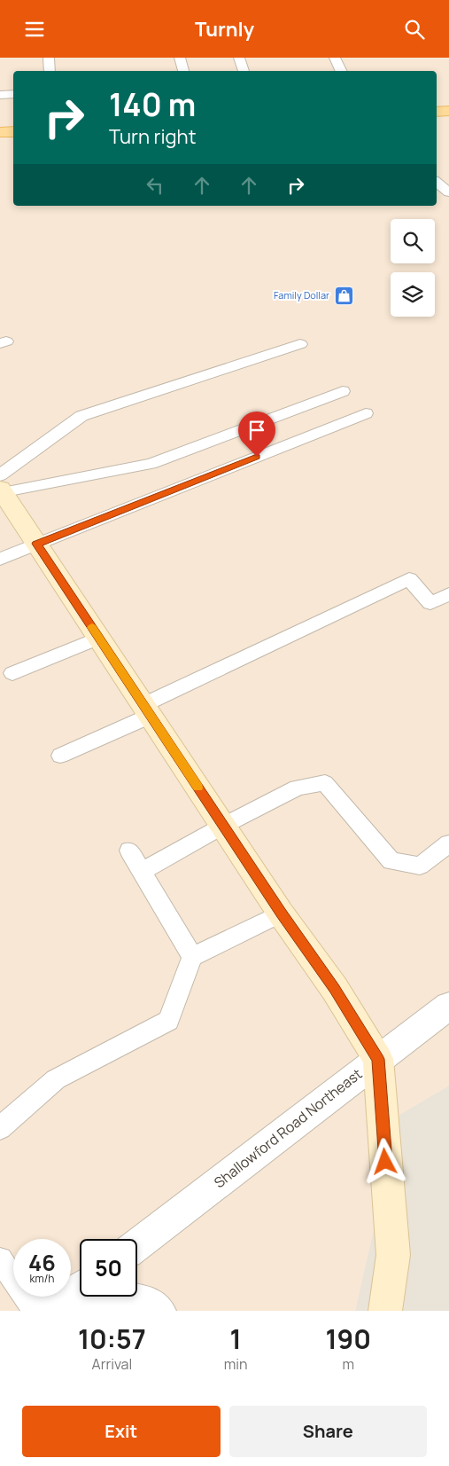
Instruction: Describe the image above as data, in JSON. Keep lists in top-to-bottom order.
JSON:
{
  "streets": {
    "street": ["Shallowford Road Northeast"]
  },
  "places": {
    "shop": ["Family Dollar"]
  },
  "page": {
    "header": "Turnly",
    "turn": ["140 m", "Turn right"],
    "speed": "46 km/h",
    "limit": "50",
    "eta": [
      "10:57",
      "Arrival",
      "1",
      "min",
      "190",
      "m"
    ],
    "buttons": ["Exit", "Share"]
  }
}
